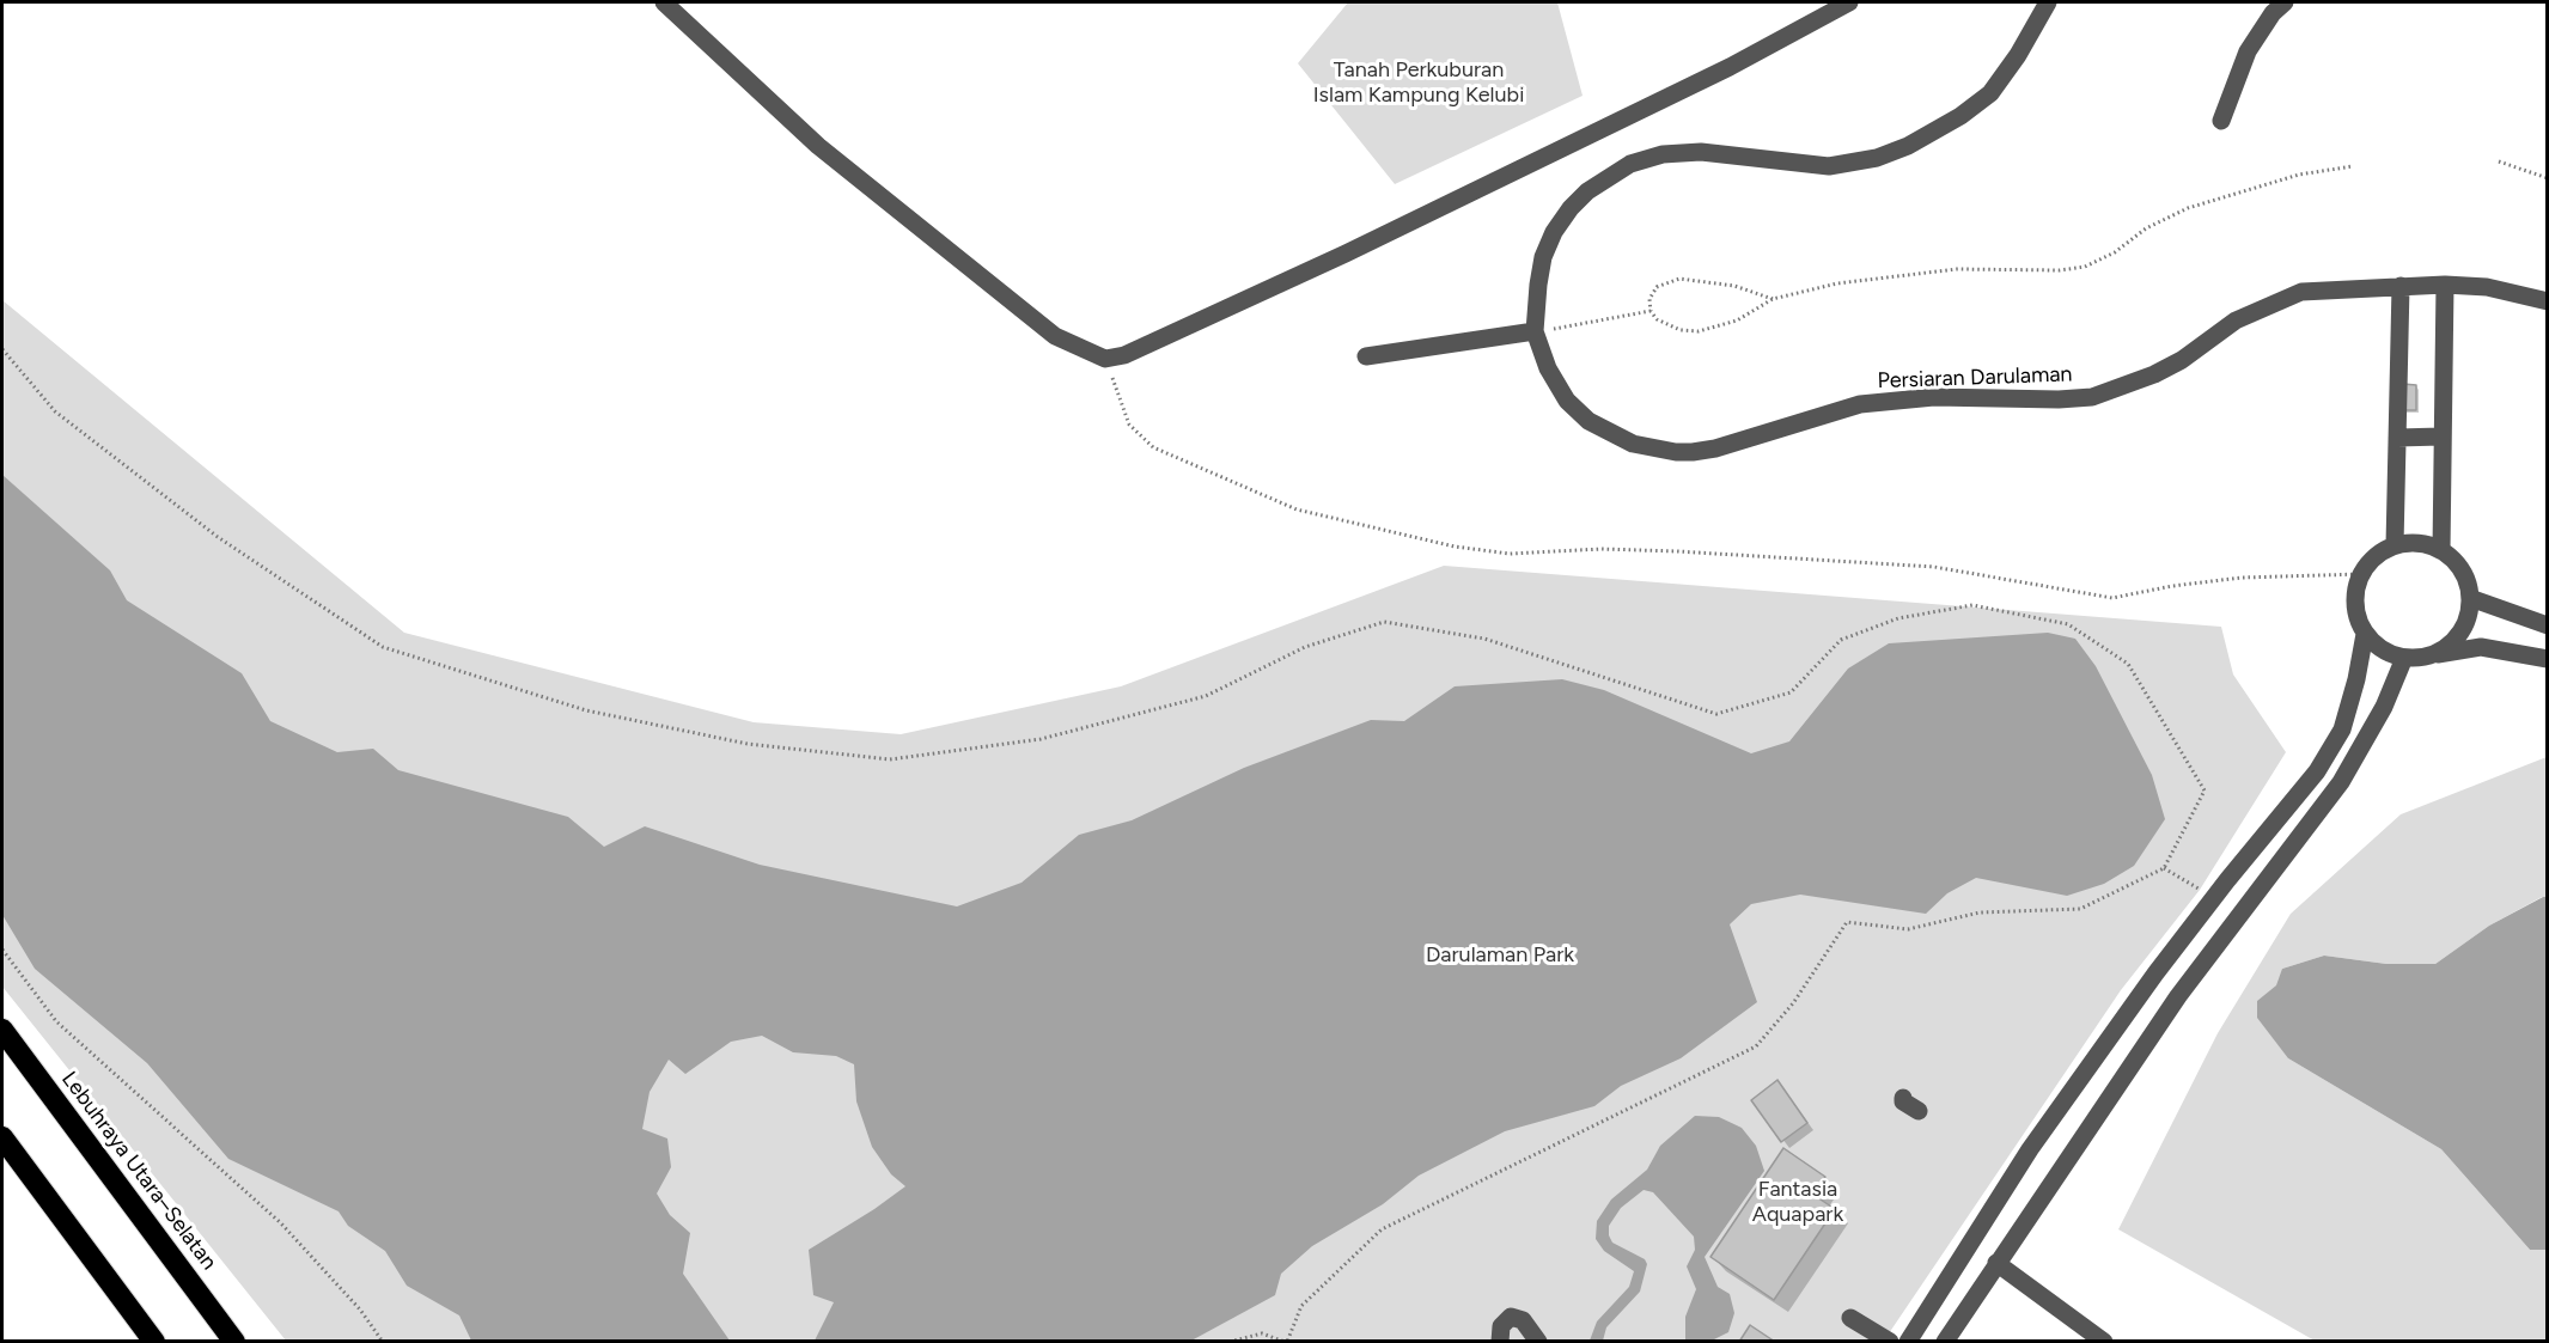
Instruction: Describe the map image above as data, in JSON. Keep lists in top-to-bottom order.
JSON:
{
  "streets": {
    "highway": ["Lebuhraya Utara–Selatan"],
    "street": ["Persiaran Darulaman"]
  },
  "parks": ["Tanah Perkuburan Islam Kampung Kelubi", "Darulaman Park", "Fantasia Aquapark"]
}
